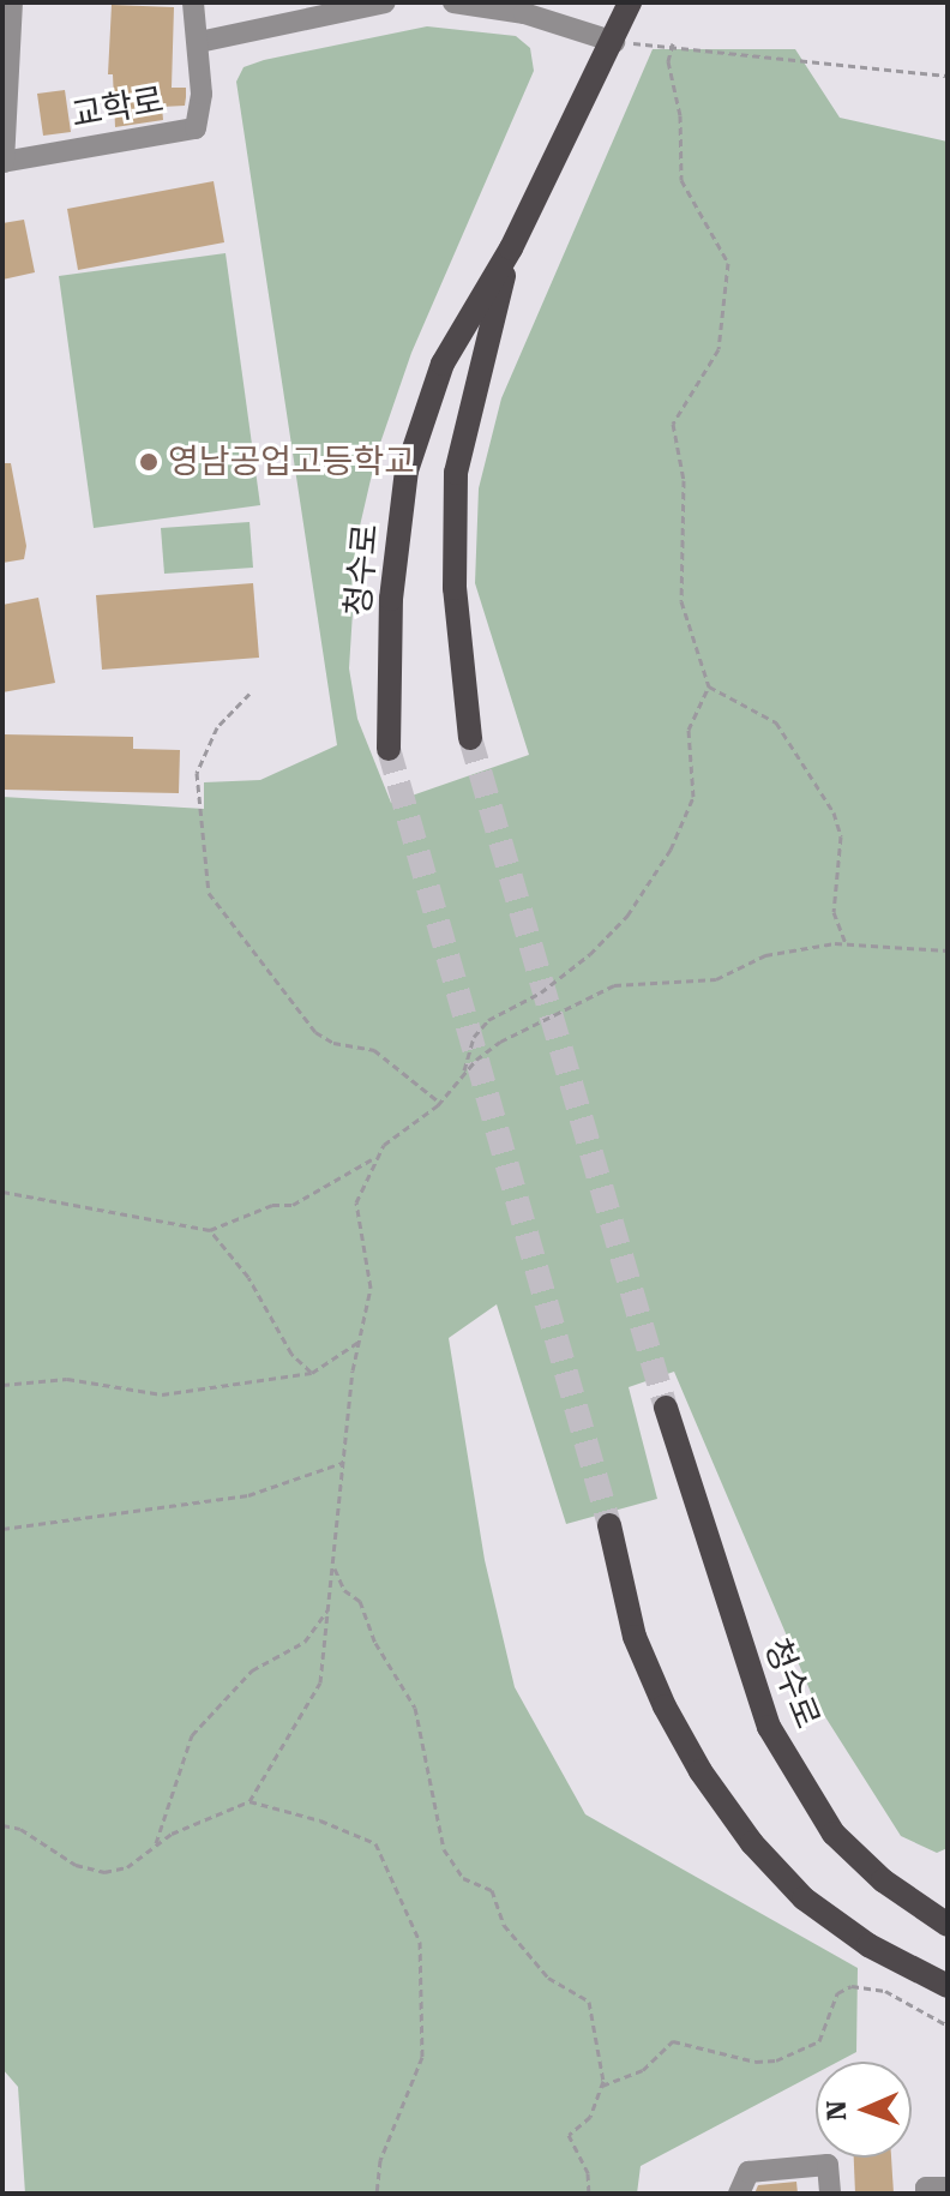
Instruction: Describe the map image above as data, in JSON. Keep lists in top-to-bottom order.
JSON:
{
  "streets": {
    "main road": ["청수로"],
    "street": ["교학로"]
  },
  "places": ["영남공업고등학교"],
  "north": "left"
}
